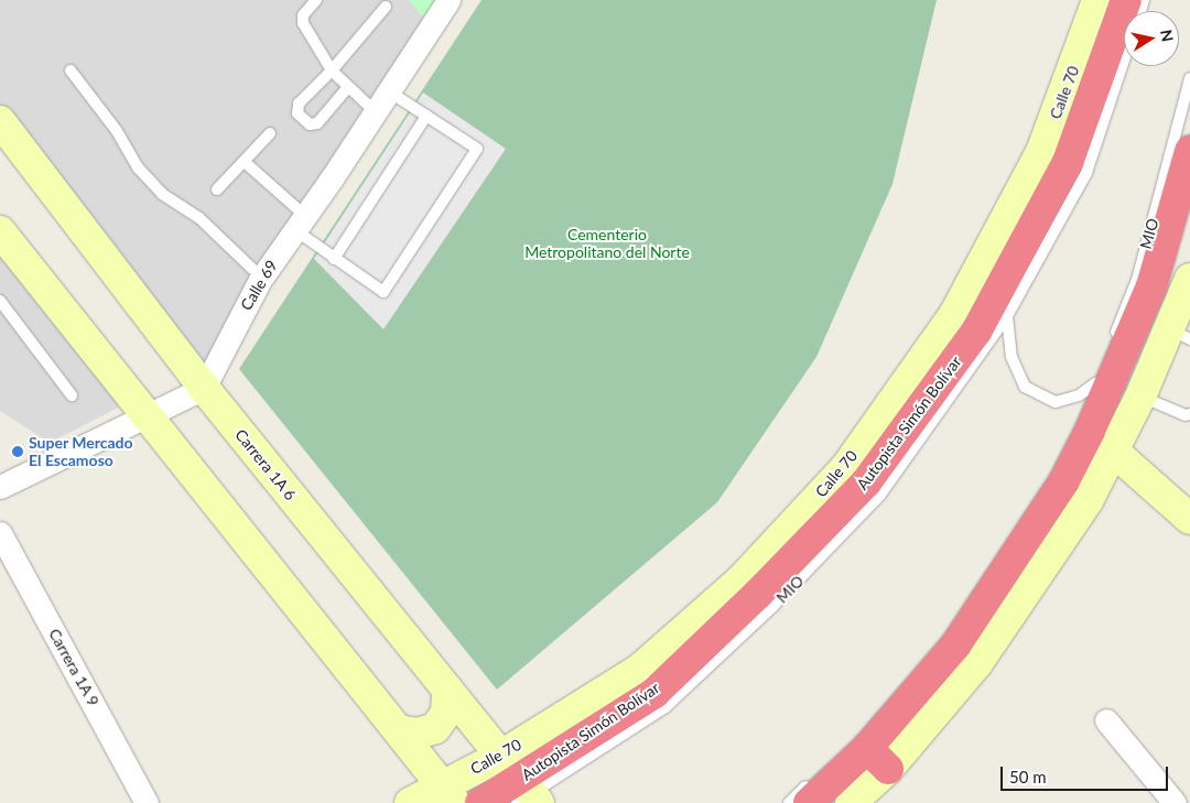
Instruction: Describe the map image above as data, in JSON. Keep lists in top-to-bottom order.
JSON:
{
  "streets": {
    "highway": ["Autopista Simón Bolívar"],
    "street": [
      "Calle 70",
      "Calle 69",
      "Carrera 1A 6",
      "Carrera 1A 9"
    ],
    "lane": ["MIO"]
  },
  "crossings": [
    ["Calle 70", "Autopista Simón Bolívar"],
    ["Calle 70", "Carrera 1A 6"],
    ["MIO", "Autopista Simón Bolívar"],
    ["MIO", "Carrera 1A 6"],
    ["Calle 69", "Carrera 1A 6"],
    ["Autopista Simón Bolívar", "Carrera 1A 6"]
  ],
  "parks": ["Cementerio Metropolitano del Norte"],
  "places": ["Super Mercado El Escamoso"],
  "scale_bar": "50 m",
  "north": "right"
}
